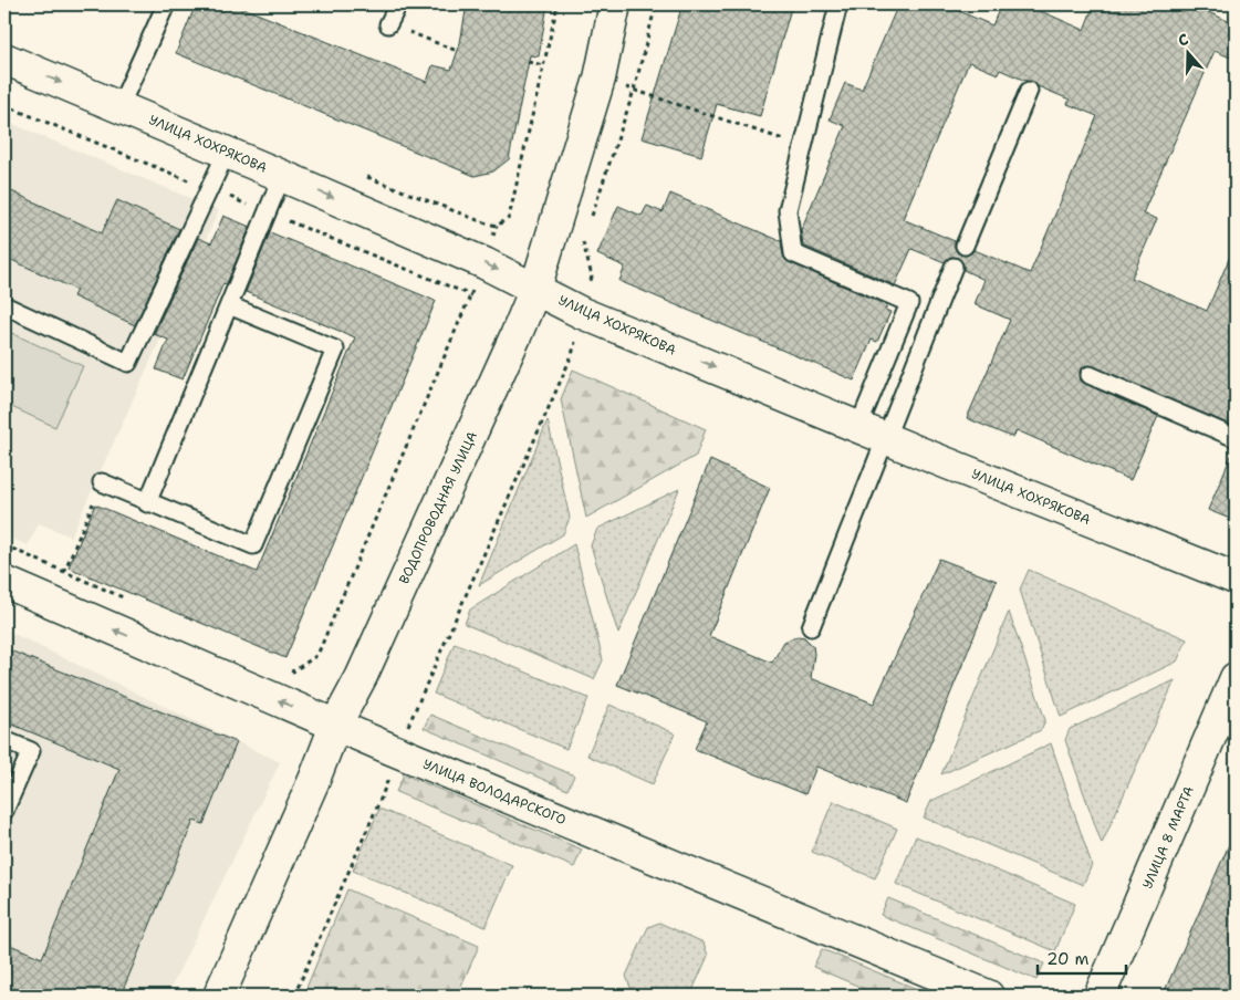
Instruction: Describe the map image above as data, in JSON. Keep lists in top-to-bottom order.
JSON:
{
  "streets": {
    "street": [
      "УЛИЦА ХОХРЯКОВА",
      "ВОДОПРОВОДНАЯ УЛИЦА",
      "УЛИЦА ВОЛОДАРСКОГО",
      "УЛИЦА 8 МАРТА"
    ]
  },
  "crossings": [
    ["УЛИЦА ХОХРЯКОВА", "ВОДОПРОВОДНАЯ УЛИЦА"],
    ["ВОДОПРОВОДНАЯ УЛИЦА", "УЛИЦА ВОЛОДАРСКОГО"]
  ],
  "one_way": ["УЛИЦА ХОХРЯКОВА"],
  "scale_bar": "20 m",
  "north": "top"
}
